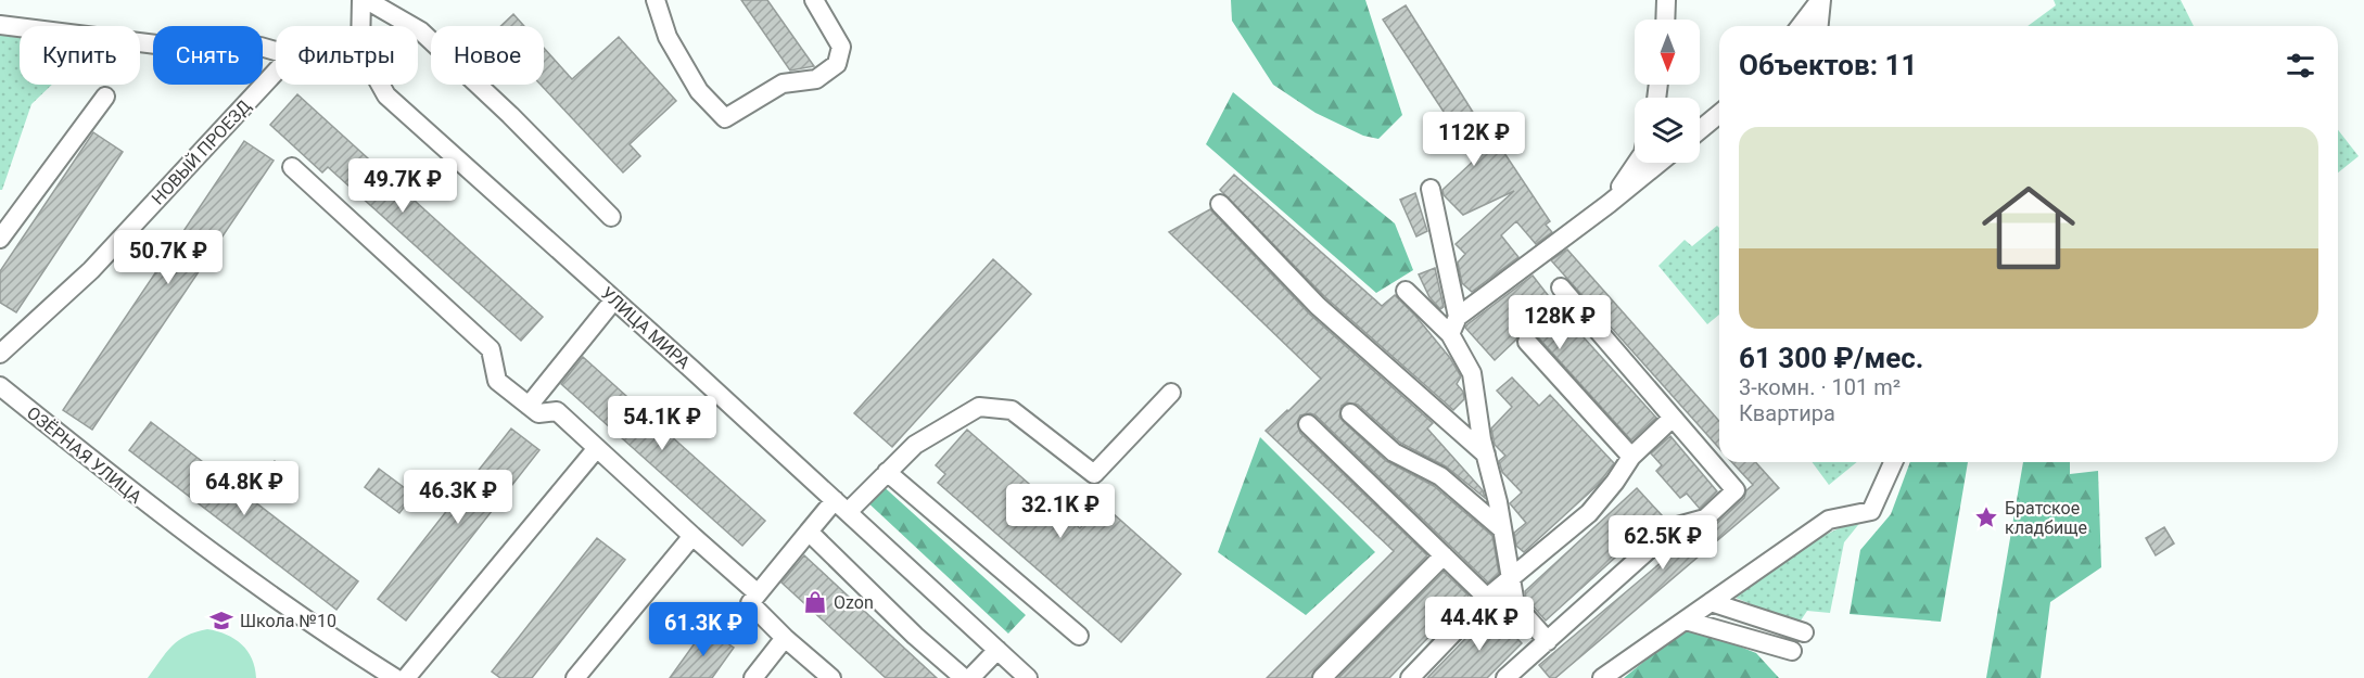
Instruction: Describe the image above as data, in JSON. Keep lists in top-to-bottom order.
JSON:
{
  "streets": {
    "street": ["НОВЫЙ ПРОЕЗД", "УЛИЦА МИРА", "ОЗЁРНАЯ УЛИЦА"]
  },
  "places": {
    "place": ["Братское кладбище"],
    "shop": ["Ozon"],
    "school or university": ["Школа №10"]
  },
  "north": "bottom",
  "page": {
    "chip": [
      "Купить",
      "Снять",
      "Фильтры",
      "Новое"
    ],
    "heading": "Объектов: 11",
    "list": [
      {
        "name": "61 300 ₽/мес.",
        "note": "3-комн. · 101 m² · Квартира"
      }
    ],
    "price": [
      "112K ₽",
      "49.7K ₽",
      "50.7K ₽",
      "128K ₽",
      "54.1K ₽",
      "64.8K ₽",
      "46.3K ₽",
      "32.1K ₽",
      "62.5K ₽",
      "44.4K ₽",
      "61.3K ₽"
    ]
  }
}
